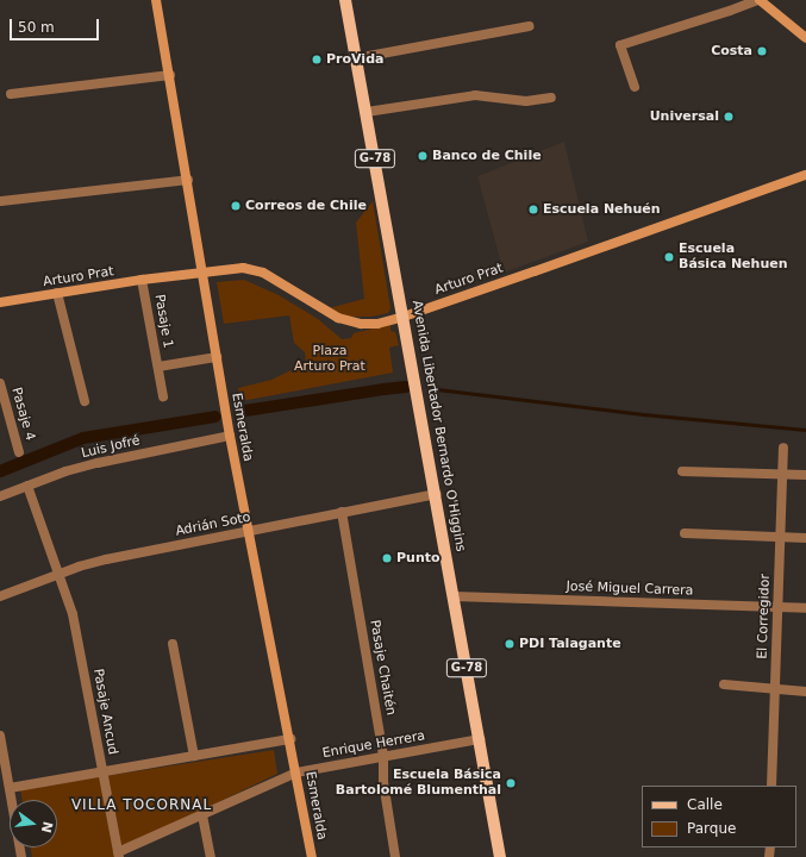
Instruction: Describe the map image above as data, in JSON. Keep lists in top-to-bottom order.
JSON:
{
  "streets": {
    "main road": [
      "G-78",
      "Arturo Prat",
      "Avenida Libertador Bernardo O'Higgins",
      "Esmeralda"
    ],
    "street": [
      "Pasaje 1",
      "Pasaje 4",
      "Luis Jofré",
      "Adrián Soto",
      "José Miguel Carrera",
      "El Corregidor",
      "Pasaje Chaitén",
      "Pasaje Ancud",
      "Enrique Herrera"
    ]
  },
  "crossings": [
    ["Arturo Prat", "Pasaje 1"],
    ["Arturo Prat", "Avenida Libertador Bernardo O'Higgins"],
    ["Arturo Prat", "Esmeralda"],
    ["Pasaje 1", "Esmeralda"],
    ["Avenida Libertador Bernardo O'Higgins", "Adrián Soto"],
    ["Avenida Libertador Bernardo O'Higgins", "José Miguel Carrera"],
    ["Avenida Libertador Bernardo O'Higgins", "Enrique Herrera"],
    ["Esmeralda", "Luis Jofré"],
    ["Esmeralda", "Adrián Soto"],
    ["Esmeralda", "Enrique Herrera"],
    ["Luis Jofré", "Pasaje Ancud"],
    ["Adrián Soto", "Pasaje Chaitén"],
    ["Adrián Soto", "Pasaje Ancud"],
    ["José Miguel Carrera", "El Corregidor"],
    ["Pasaje Chaitén", "Enrique Herrera"],
    ["Pasaje Ancud", "Enrique Herrera"]
  ],
  "districts": ["VILLA TOCORNAL"],
  "parks": ["Plaza Arturo Prat"],
  "places": [
    "Costa",
    "ProVida",
    "Universal",
    "Banco de Chile",
    "Correos de Chile",
    "Escuela Nehuén",
    "Escuela Básica Nehuen",
    "Punto",
    "PDI Talagante",
    "Escuela Básica Bartolomé Blumenthal"
  ],
  "legend": ["Calle", "Parque"],
  "scale_bar": "50 m",
  "north": "right"
}
